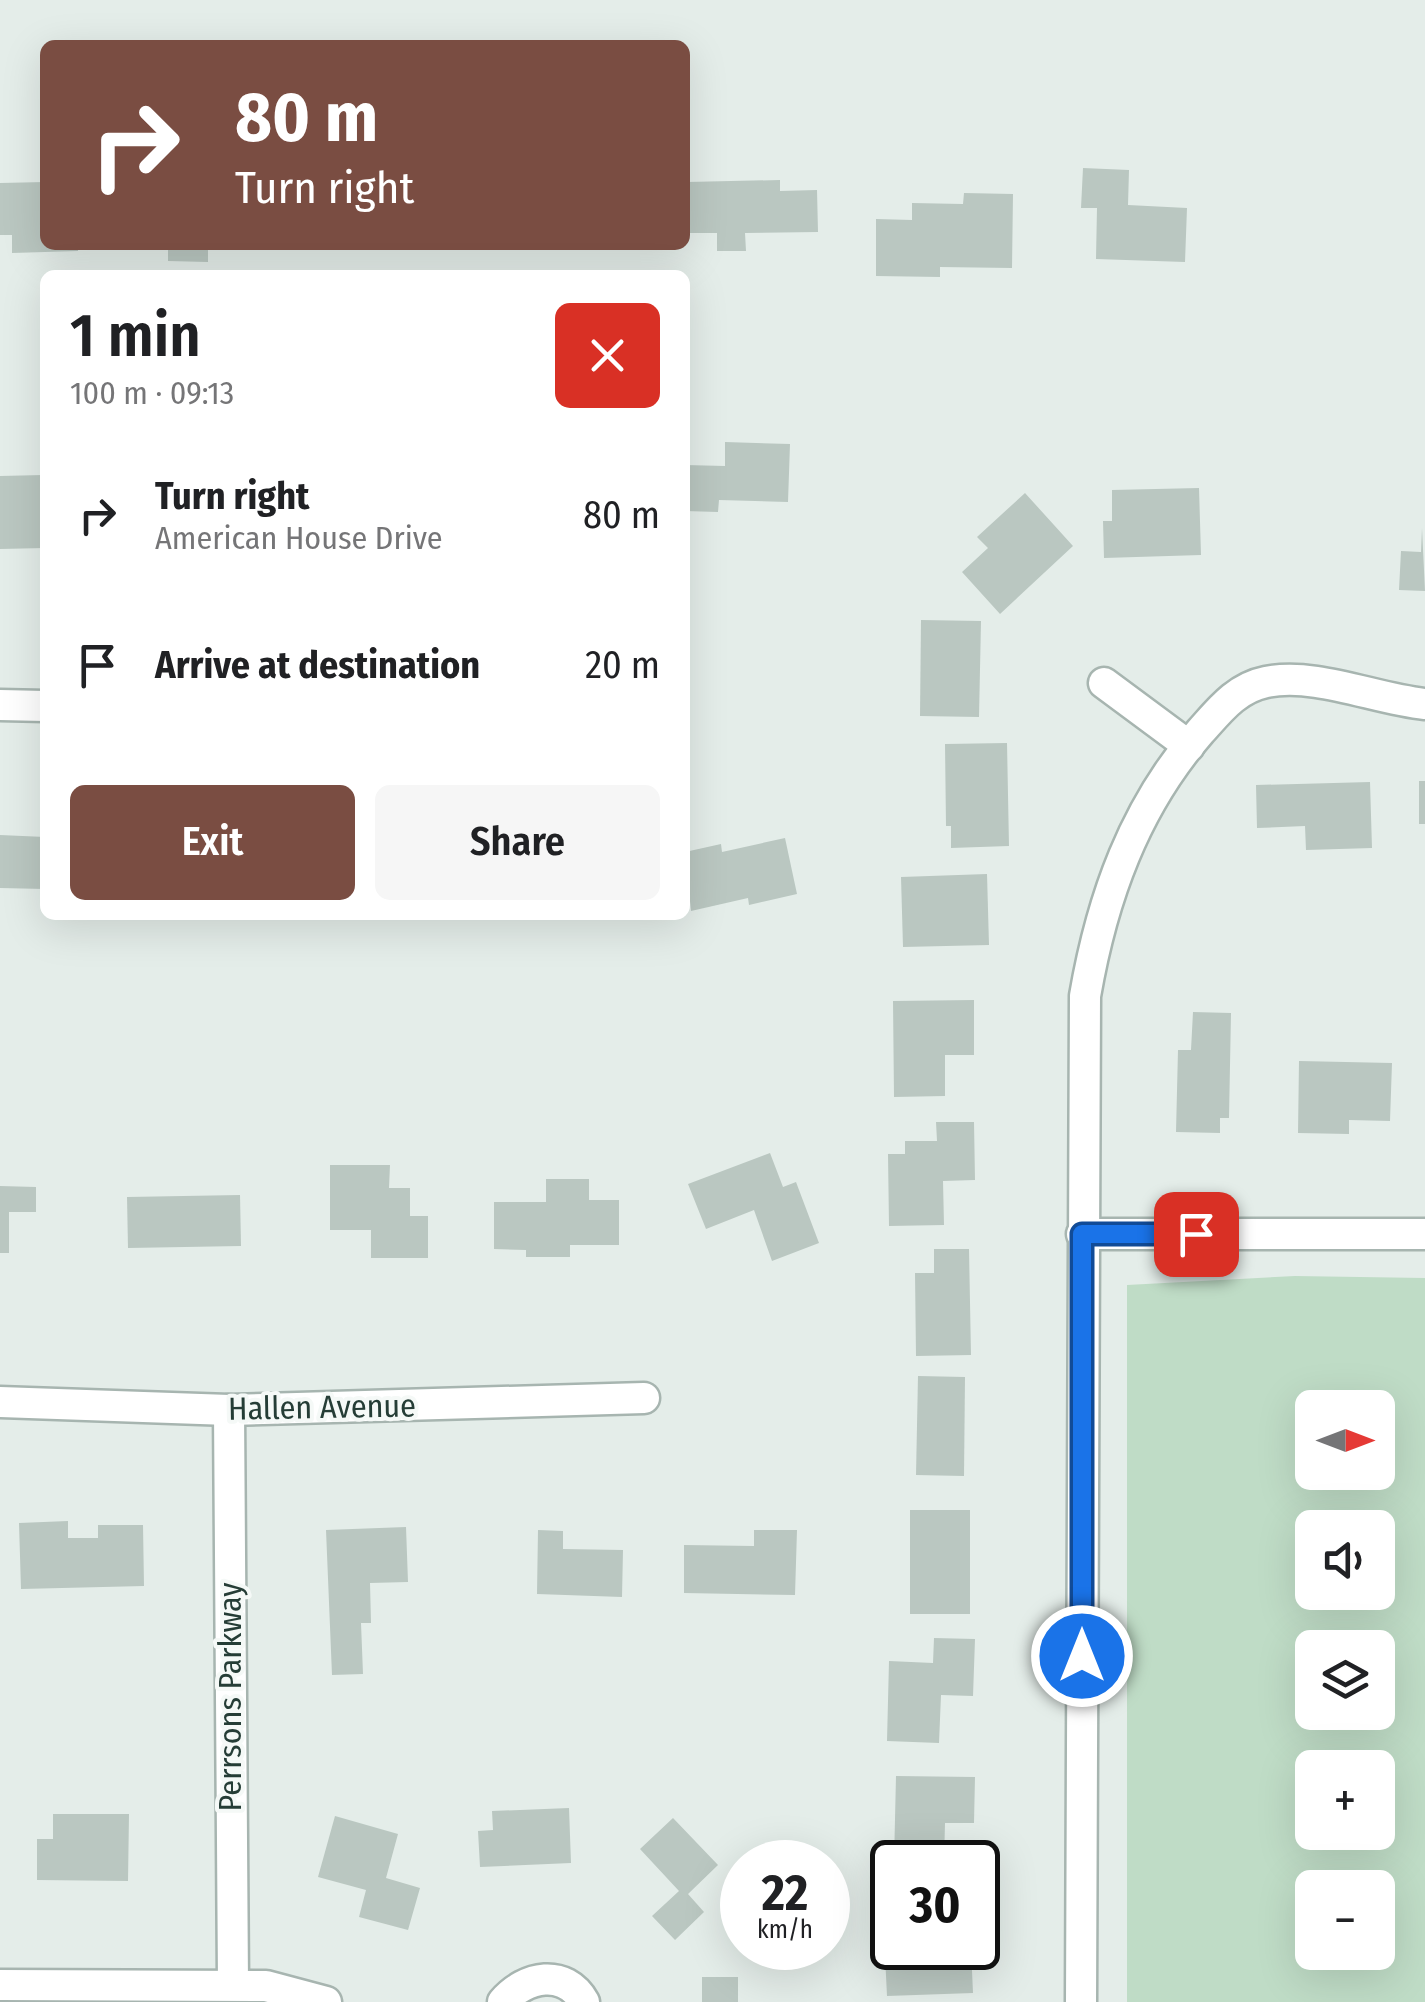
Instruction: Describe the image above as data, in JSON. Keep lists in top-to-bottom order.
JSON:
{
  "streets": {
    "street": ["Hallen Avenue", "Perrsons Parkway"]
  },
  "crossings": [
    ["Hallen Avenue", "Perrsons Parkway"]
  ],
  "north": "right",
  "page": {
    "turn": ["80 m", "Turn right"],
    "heading": ["1 min", "100 m · 09:13"],
    "list": [
      {
        "name": "Turn right",
        "note": "American House Drive",
        "value": "80 m"
      },
      {
        "name": "Arrive at destination",
        "value": "20 m"
      }
    ],
    "buttons": ["Exit", "Share"],
    "map_buttons": ["+", "−"],
    "speed": "22 km/h",
    "limit": "30"
  }
}
